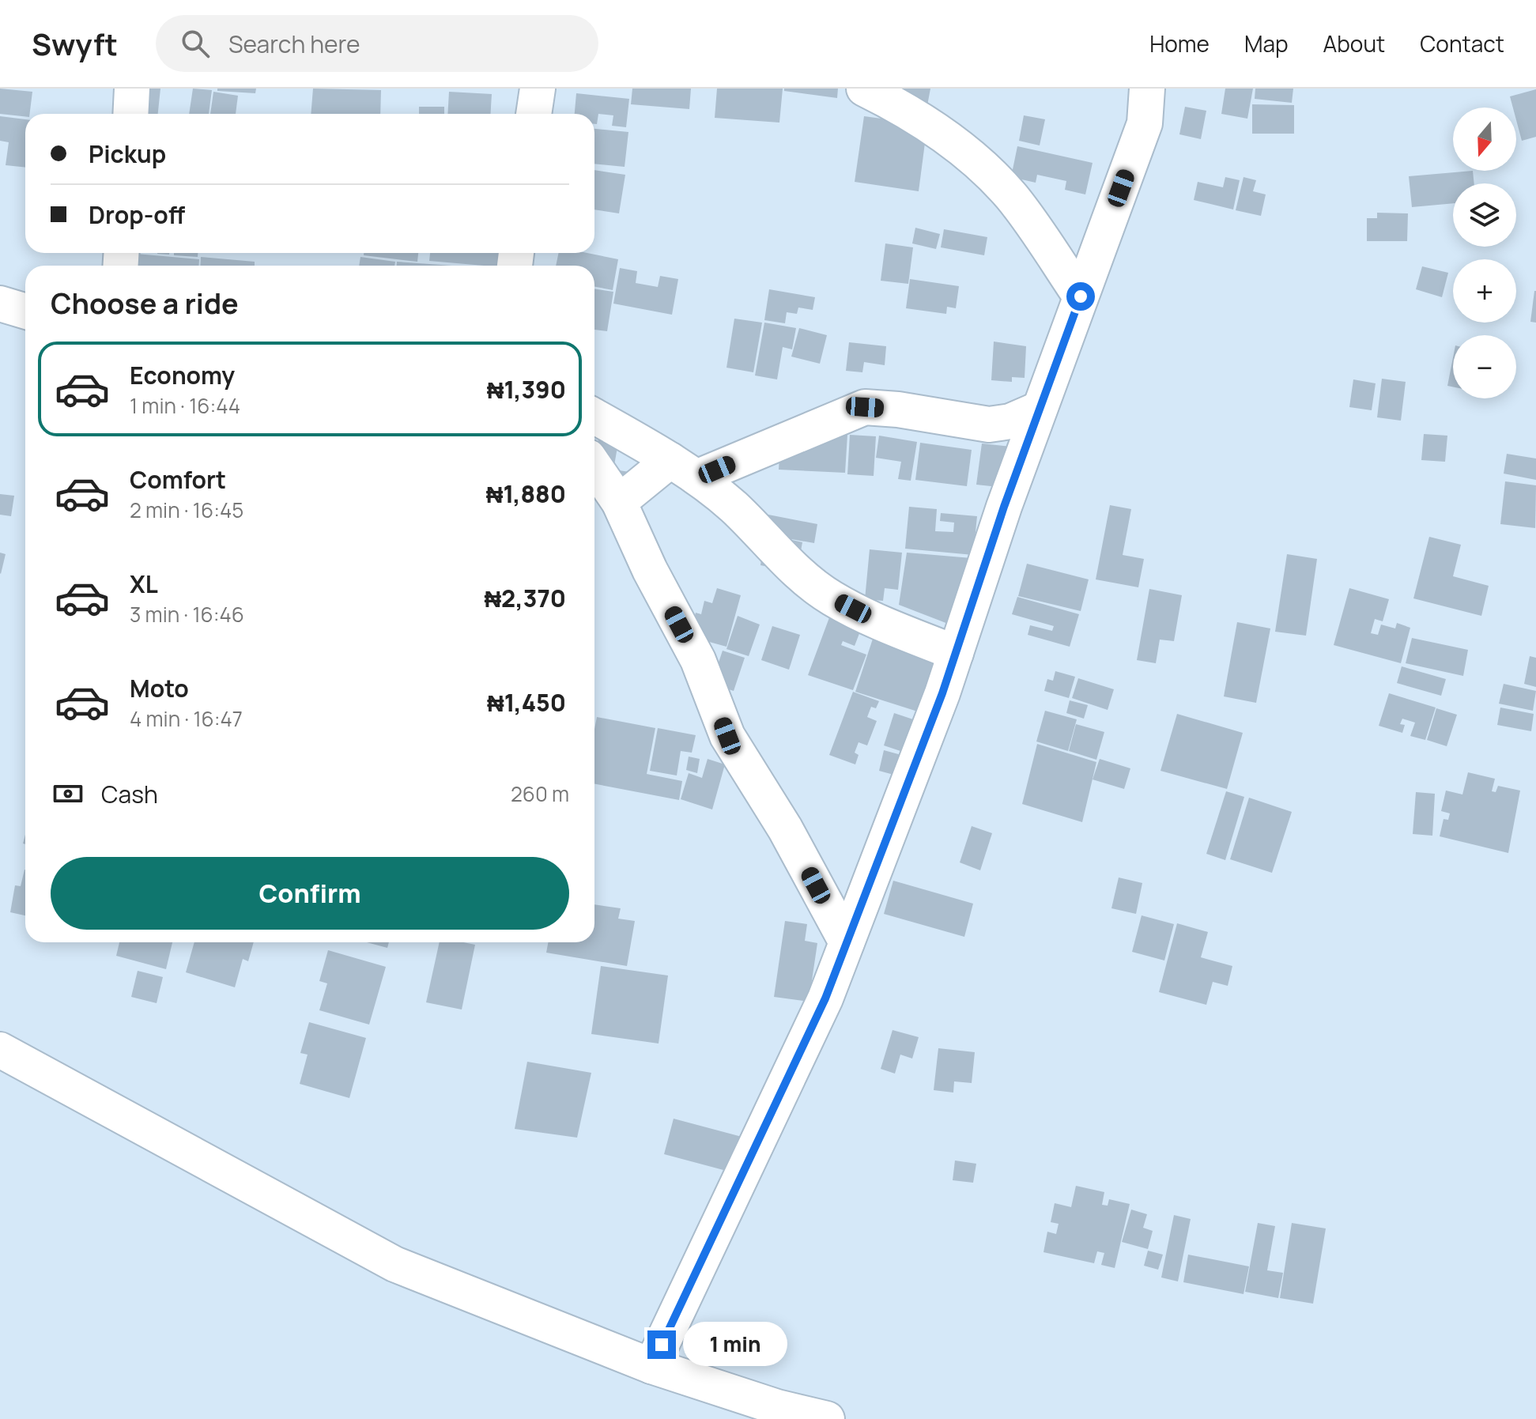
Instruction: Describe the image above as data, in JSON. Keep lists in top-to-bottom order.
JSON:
{
  "north": "bottom",
  "page": {
    "header": "Swyft",
    "search": "Search here",
    "nav": [
      "Home",
      "Map",
      "About",
      "Contact"
    ],
    "map_buttons": ["+", "−"],
    "banner": ["Pickup", "Drop-off"],
    "heading": "Choose a ride",
    "list": [
      {
        "name": "Economy",
        "note": "1 min · 16:44",
        "value": "₦1,390"
      },
      {
        "name": "Comfort",
        "note": "2 min · 16:45",
        "value": "₦1,880"
      },
      {
        "name": "XL",
        "note": "3 min · 16:46",
        "value": "₦2,370"
      },
      {
        "name": "Moto",
        "note": "4 min · 16:47",
        "value": "₦1,450"
      }
    ],
    "pay": ["Cash", "260 m"],
    "buttons": "Confirm",
    "bubble": "1 min"
  }
}
